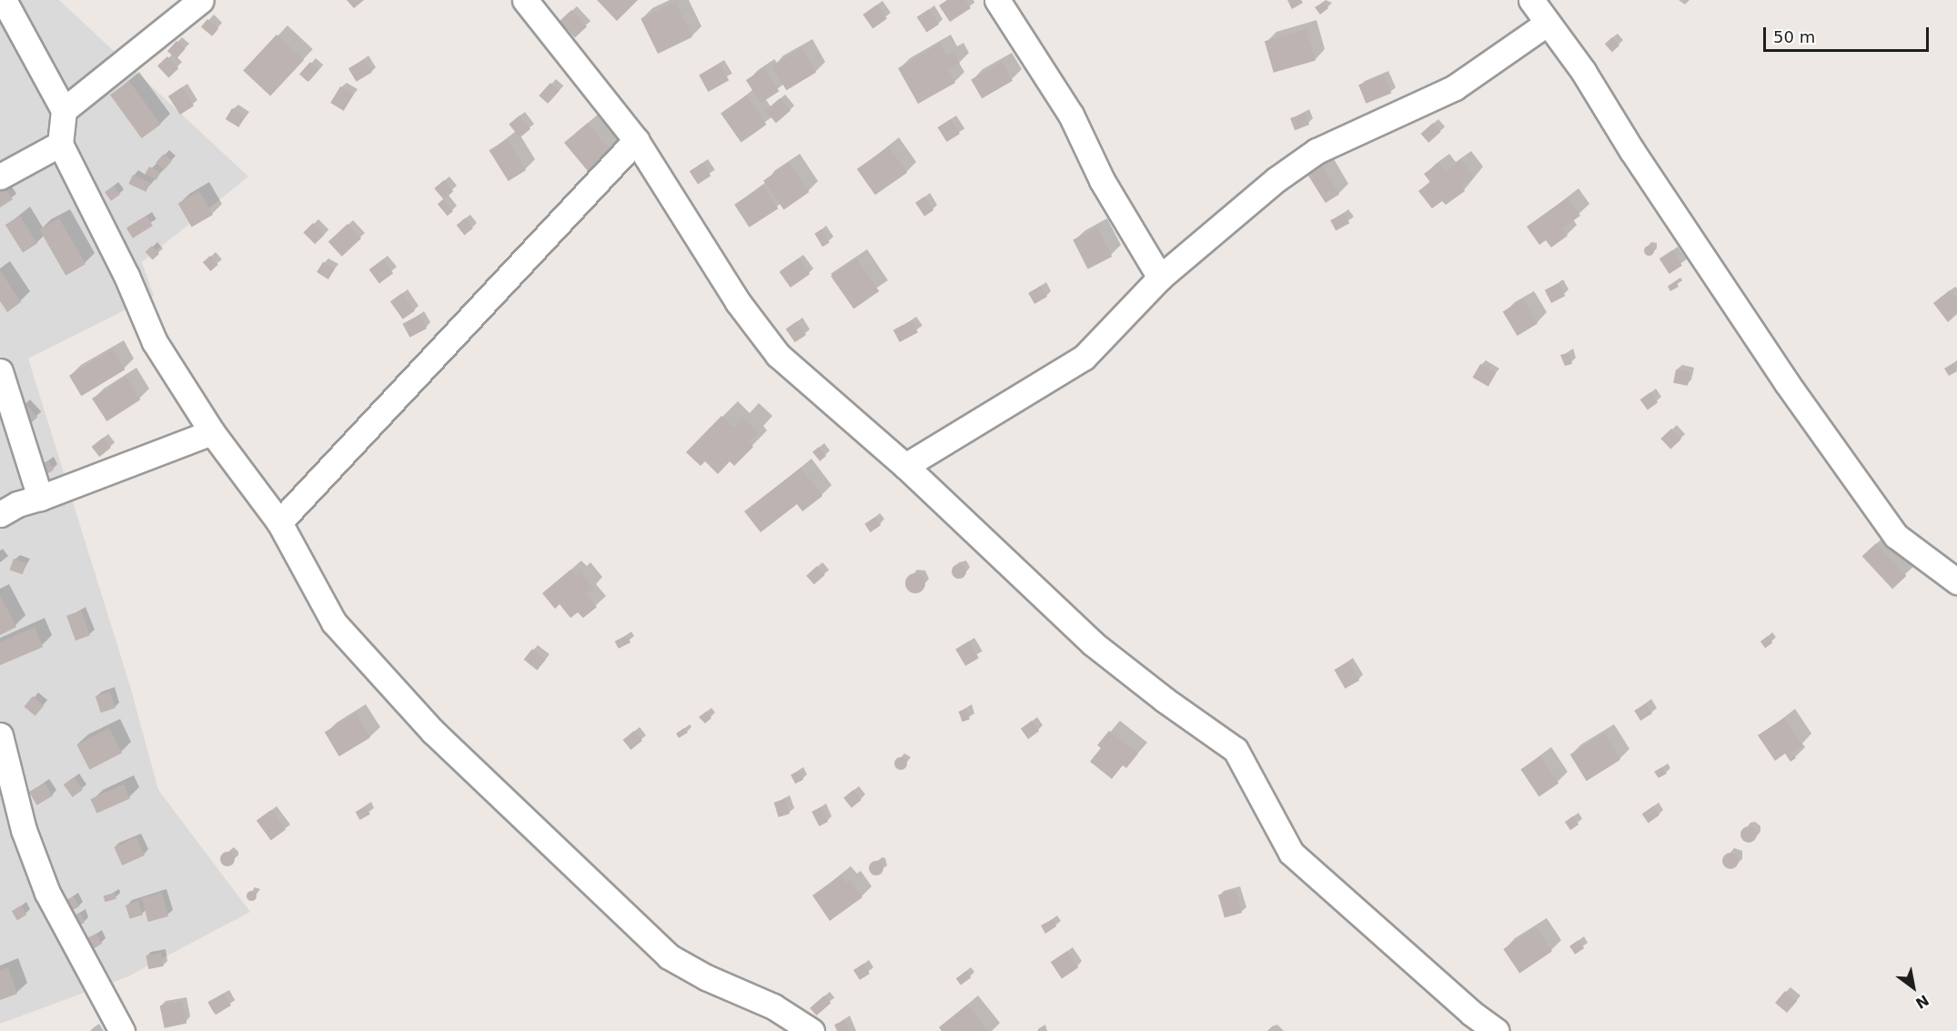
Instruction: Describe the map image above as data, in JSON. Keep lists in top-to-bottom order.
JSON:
{
  "scale_bar": "50 m",
  "north": "bottom right"
}
